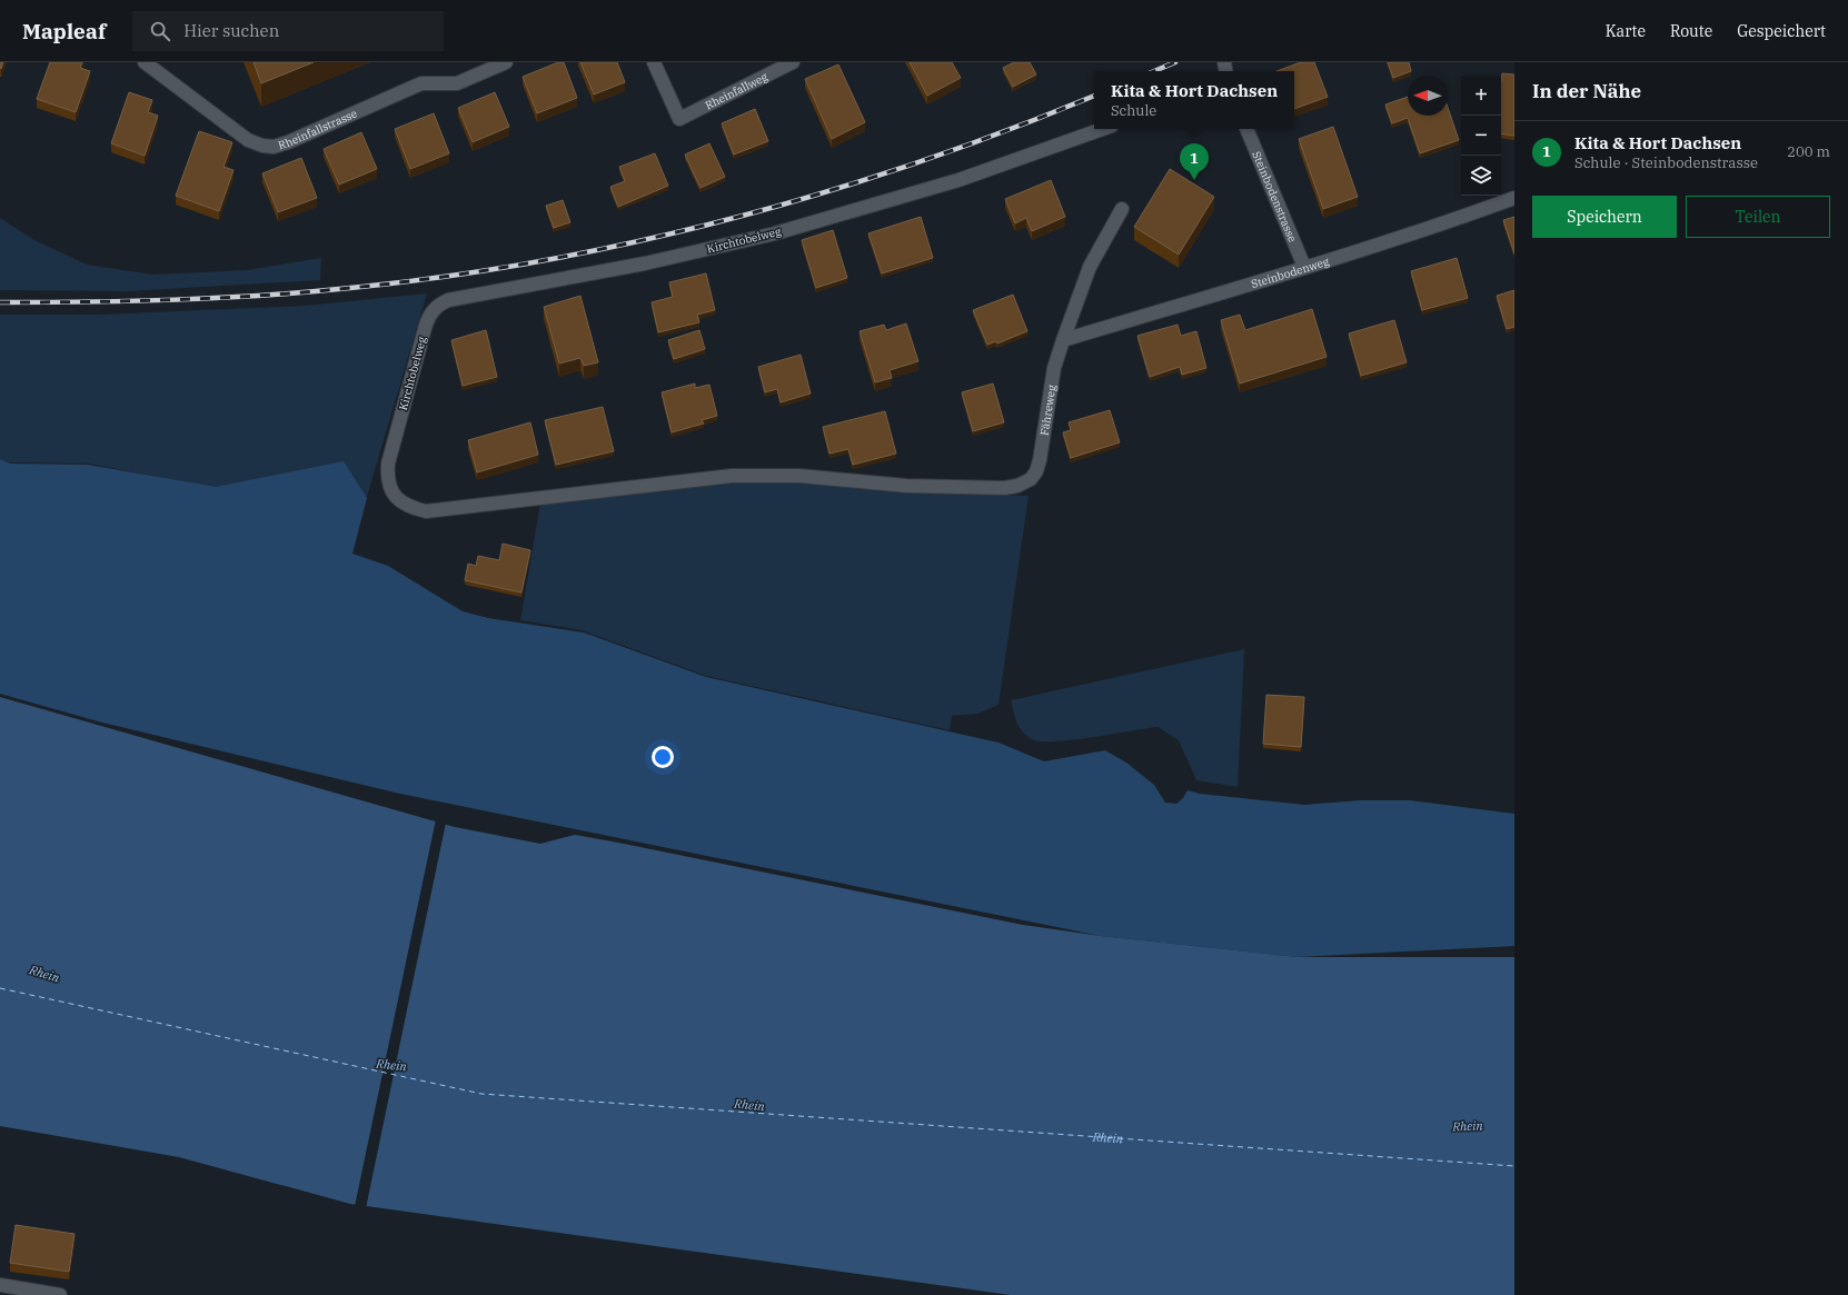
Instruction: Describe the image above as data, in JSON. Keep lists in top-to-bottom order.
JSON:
{
  "streets": {
    "street": [
      "Rheinfallweg",
      "Rheinfallstrasse",
      "Steinbodenstrasse",
      "Kirchtobelweg",
      "Steinbodenweg",
      "Fähreweg"
    ]
  },
  "crossings": [
    ["Steinbodenstrasse", "Steinbodenweg"],
    ["Kirchtobelweg", "Fähreweg"],
    ["Steinbodenweg", "Fähreweg"]
  ],
  "water": ["Rhein"],
  "north": "left",
  "page": {
    "header": "Mapleaf",
    "search": "Hier suchen",
    "nav": ["Karte", "Route", "Gespeichert"],
    "heading": "In der Nähe",
    "popup": ["Kita & Hort Dachsen", "Schule"],
    "map_buttons": ["+", "−"],
    "list": [
      {
        "mark": "1",
        "name": "Kita & Hort Dachsen",
        "note": "Schule · Steinbodenstrasse",
        "value": "200 m"
      }
    ],
    "pins": "1",
    "buttons": ["Speichern", "Teilen"]
  }
}
